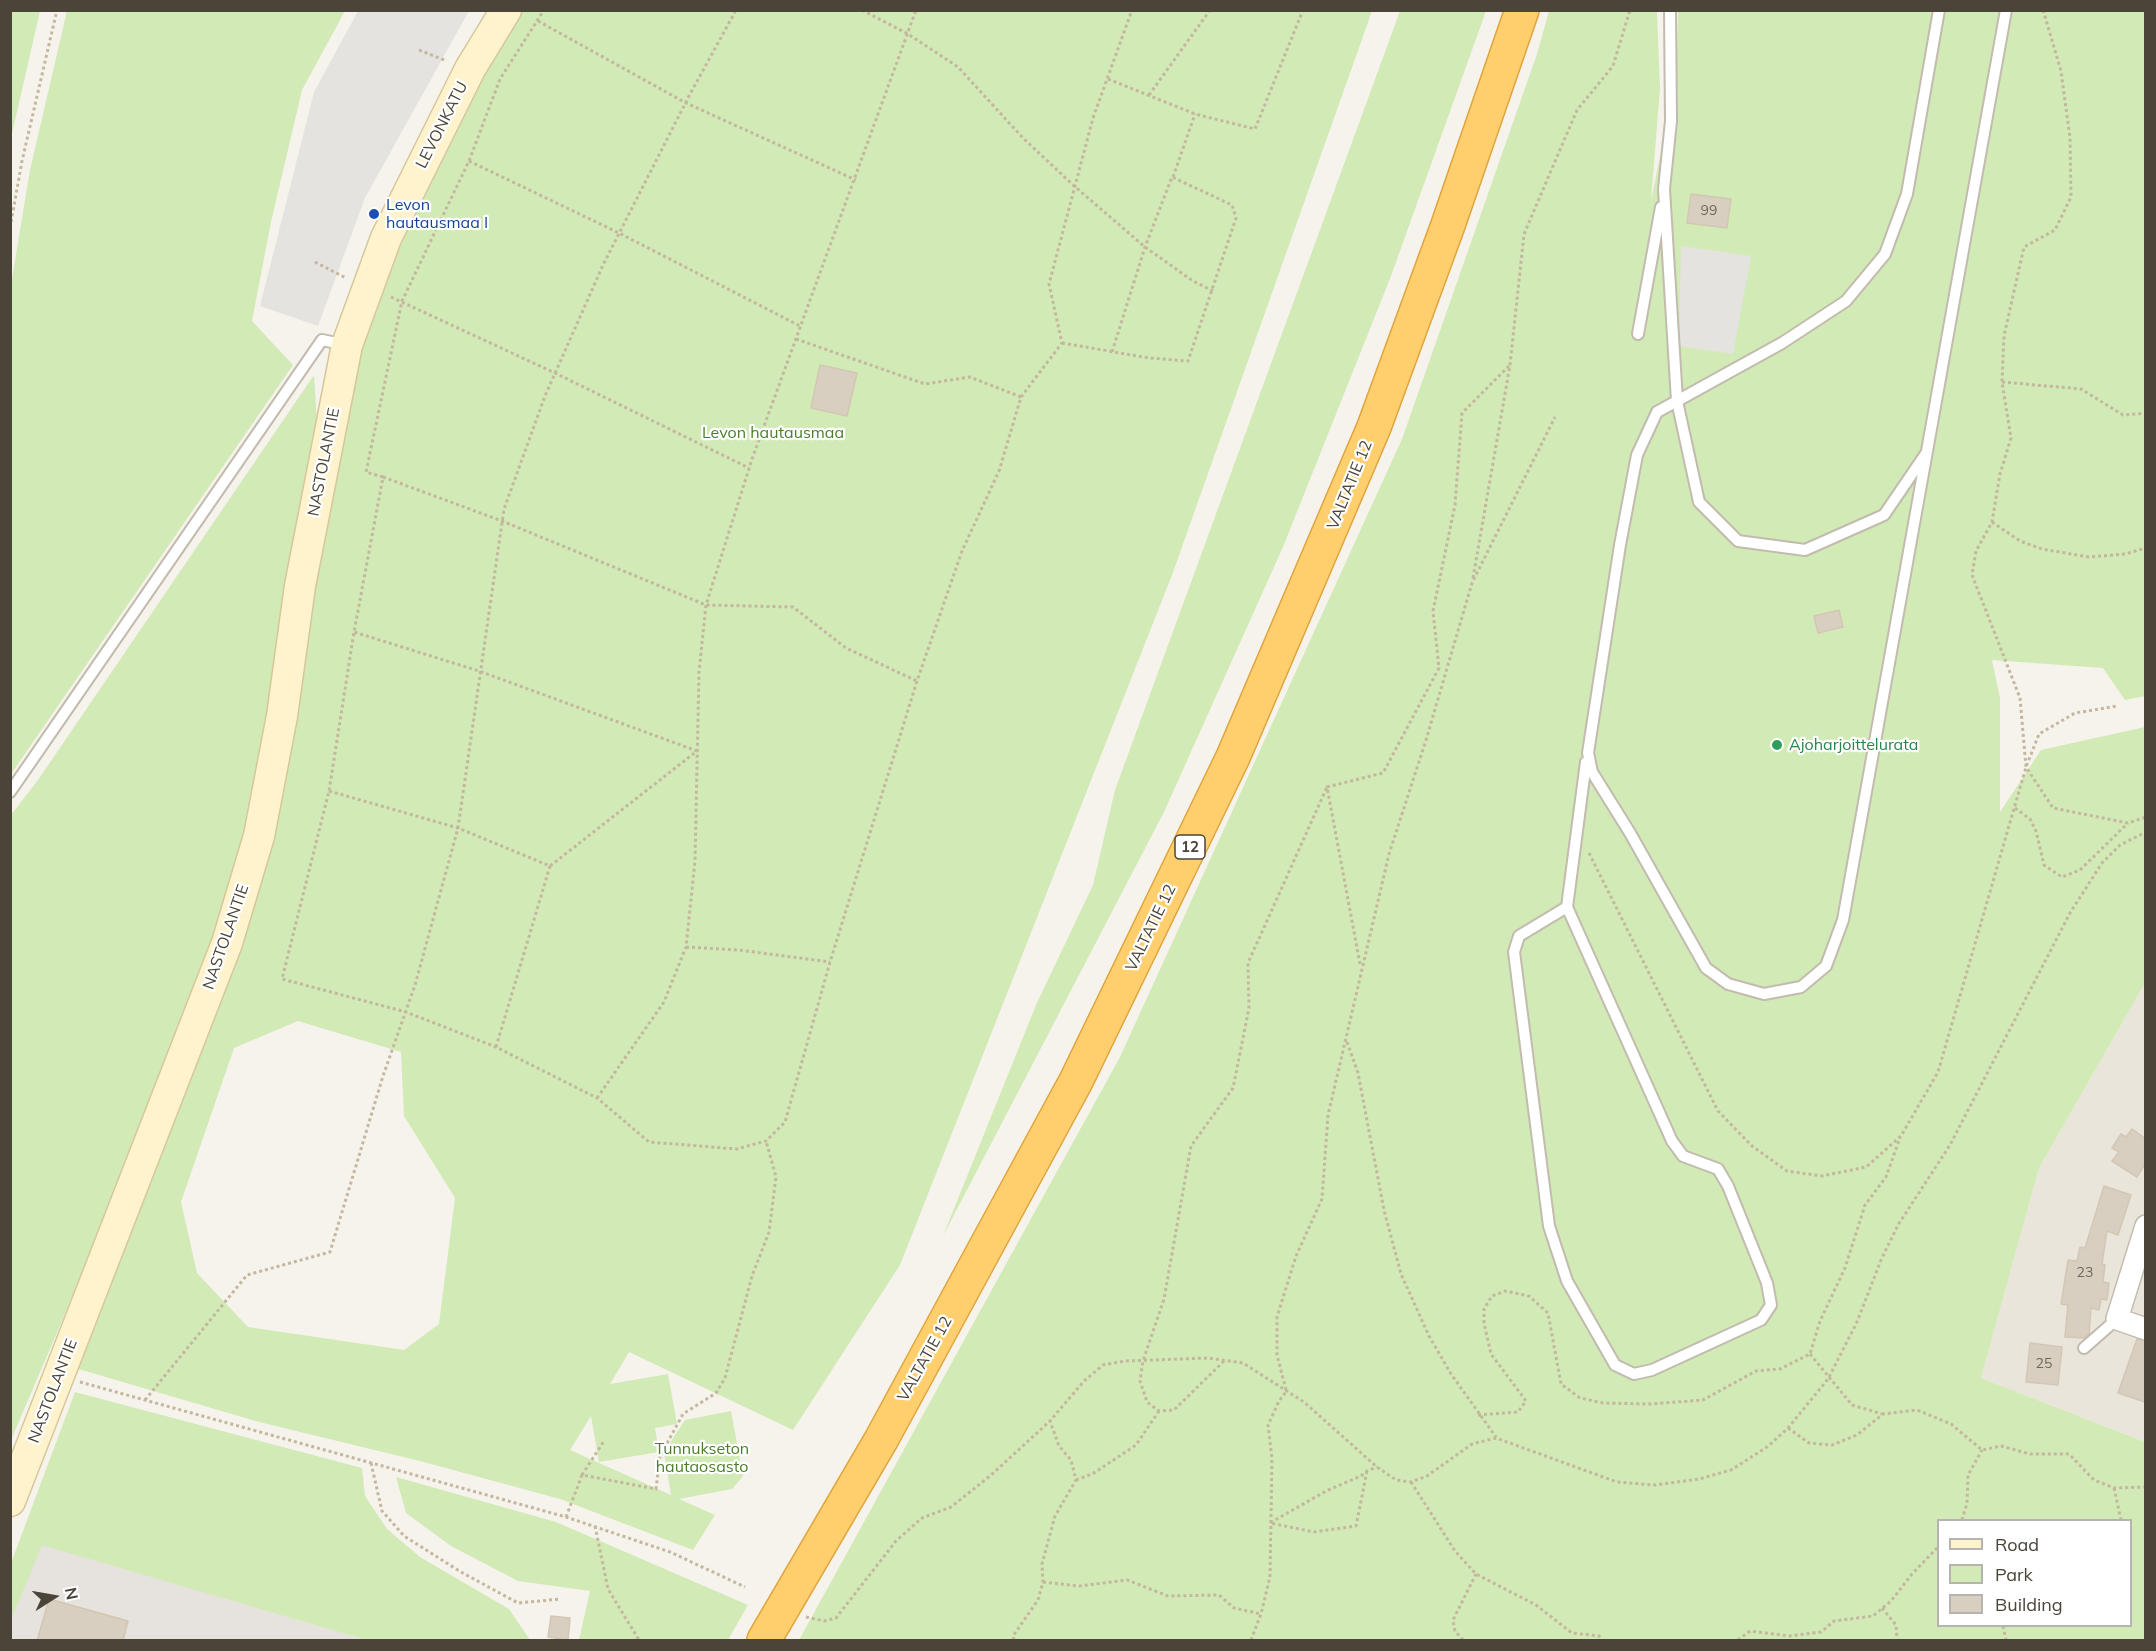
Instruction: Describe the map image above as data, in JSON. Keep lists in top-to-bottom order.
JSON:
{
  "streets": {
    "highway": ["VALTATIE 12", "12"],
    "main road": ["LEVONKATU", "NASTOLANTIE"]
  },
  "crossings": [
    ["LEVONKATU", "NASTOLANTIE"]
  ],
  "parks": ["Levon hautausmaa", "Tunnukseton hautaosasto"],
  "places": ["Levon hautausmaa I", "Ajoharjoittelurata"],
  "house_numbers": ["99", "23", "25"],
  "legend": ["Road", "Park", "Building"],
  "north": "right"
}
